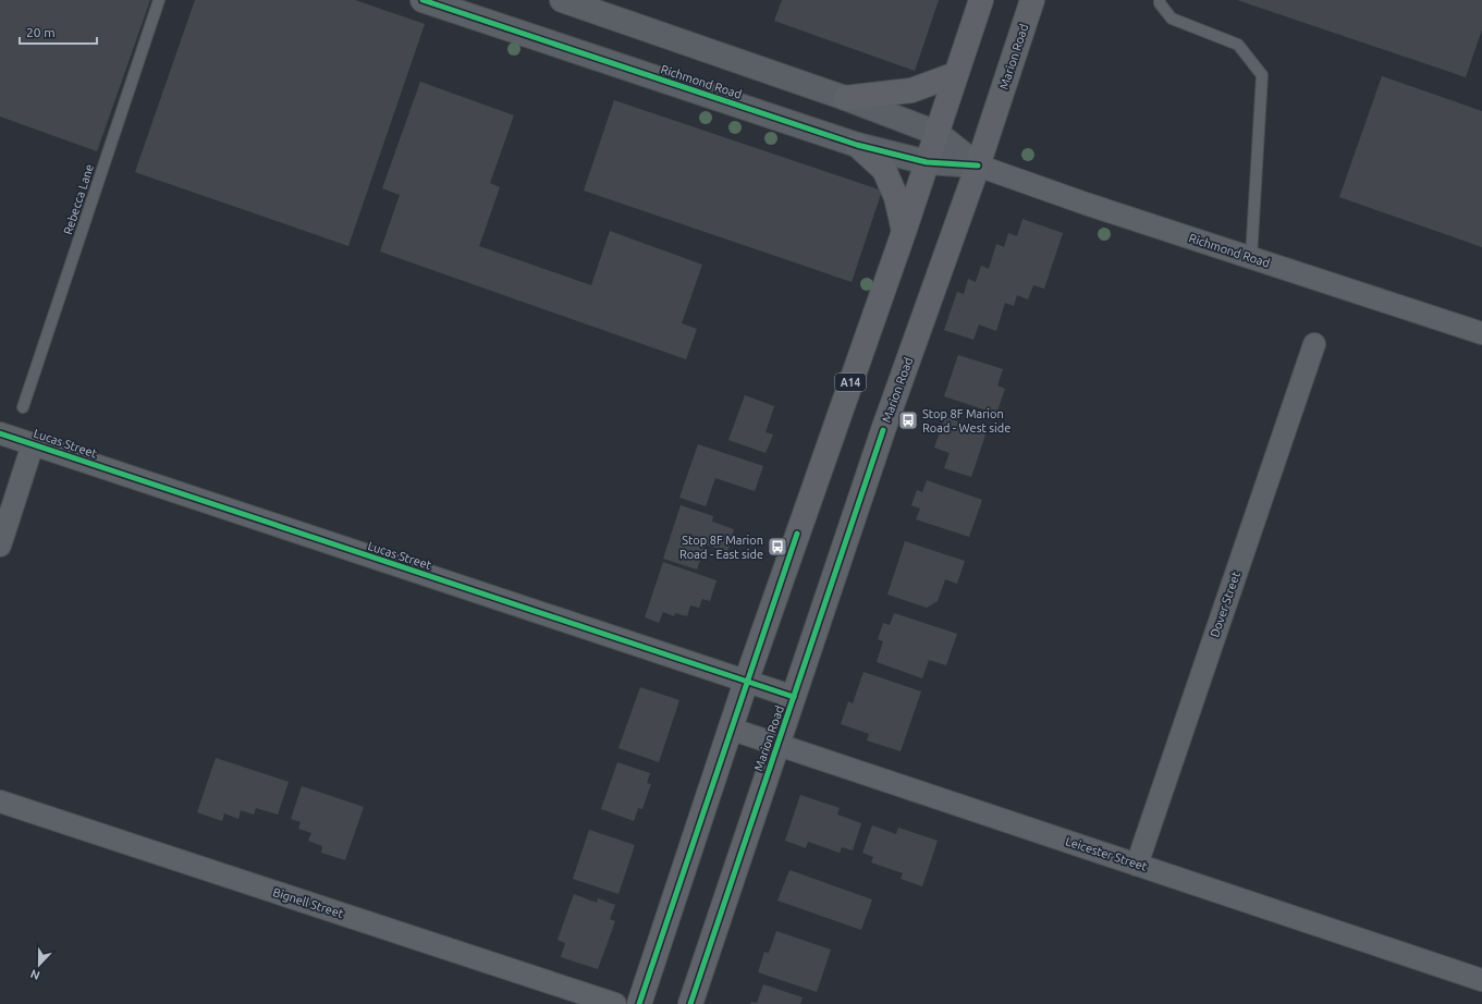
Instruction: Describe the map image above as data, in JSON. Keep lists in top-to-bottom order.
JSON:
{
  "streets": {
    "main road": ["Marion Road", "Richmond Road", "A14"],
    "street": [
      "Lucas Street",
      "Dover Street",
      "Leicester Street",
      "Bignell Street"
    ],
    "lane": ["Rebecca Lane"]
  },
  "crossings": [
    ["Marion Road", "Richmond Road"],
    ["Marion Road", "Lucas Street"],
    ["Marion Road", "Leicester Street"],
    ["Richmond Road", "A14"],
    ["A14", "Lucas Street"],
    ["A14", "Leicester Street"],
    ["Dover Street", "Leicester Street"]
  ],
  "places": {
    "bus stop": ["Stop 8F Marion Road - West side", "Stop 8F Marion Road - East side"]
  },
  "scale_bar": "20 m",
  "north": "bottom"
}
